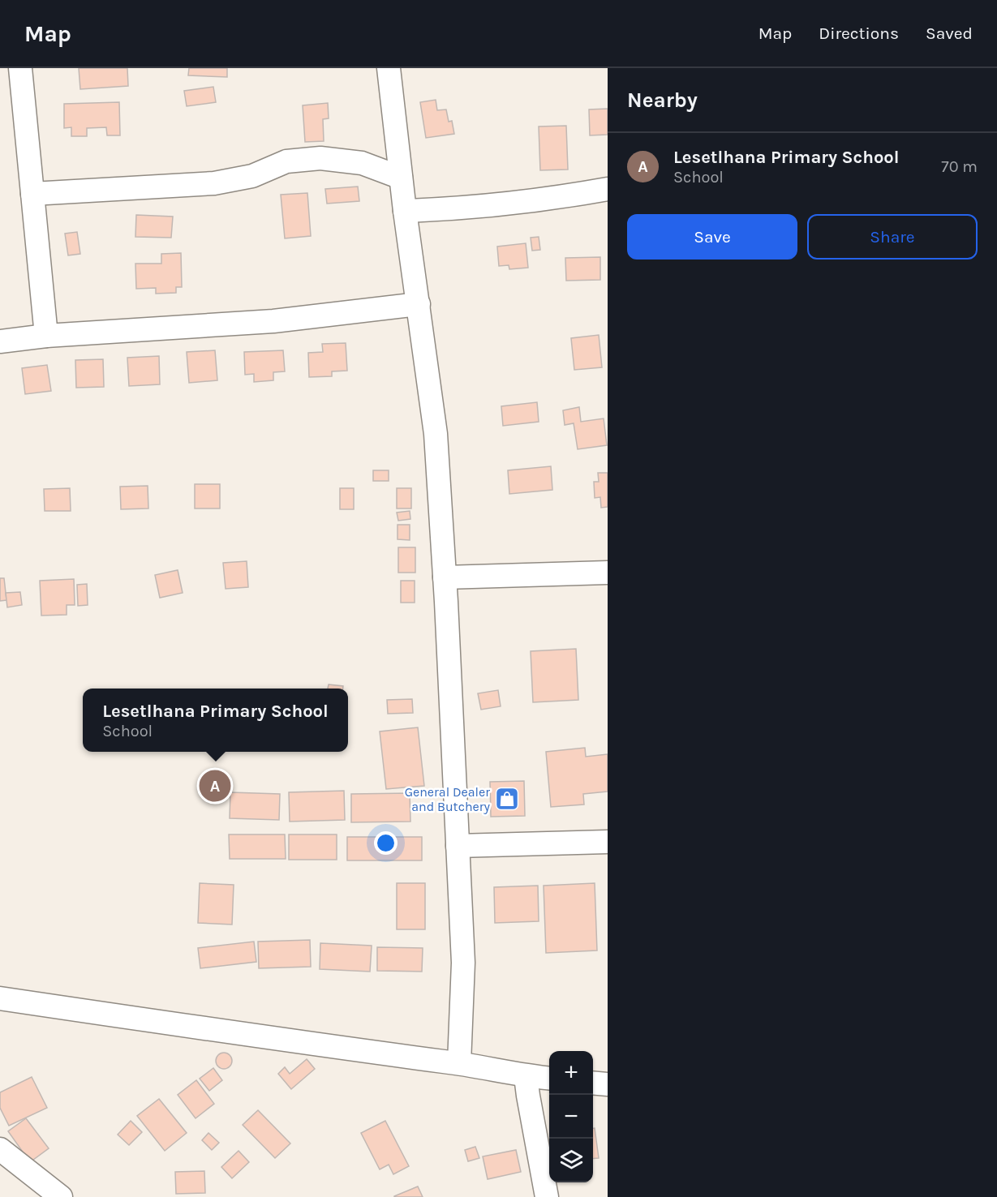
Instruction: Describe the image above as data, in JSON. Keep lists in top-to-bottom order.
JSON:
{
  "places": {
    "shop": ["General Dealer and Butchery"]
  },
  "page": {
    "header": "Map",
    "nav": ["Map", "Directions", "Saved"],
    "heading": "Nearby",
    "list": [
      {
        "mark": "A",
        "name": "Lesetlhana Primary School",
        "note": "School",
        "value": "70 m"
      }
    ],
    "buttons": ["Save", "Share"],
    "popup": ["Lesetlhana Primary School", "School"],
    "pins": "A",
    "map_buttons": ["+", "−"]
  }
}
